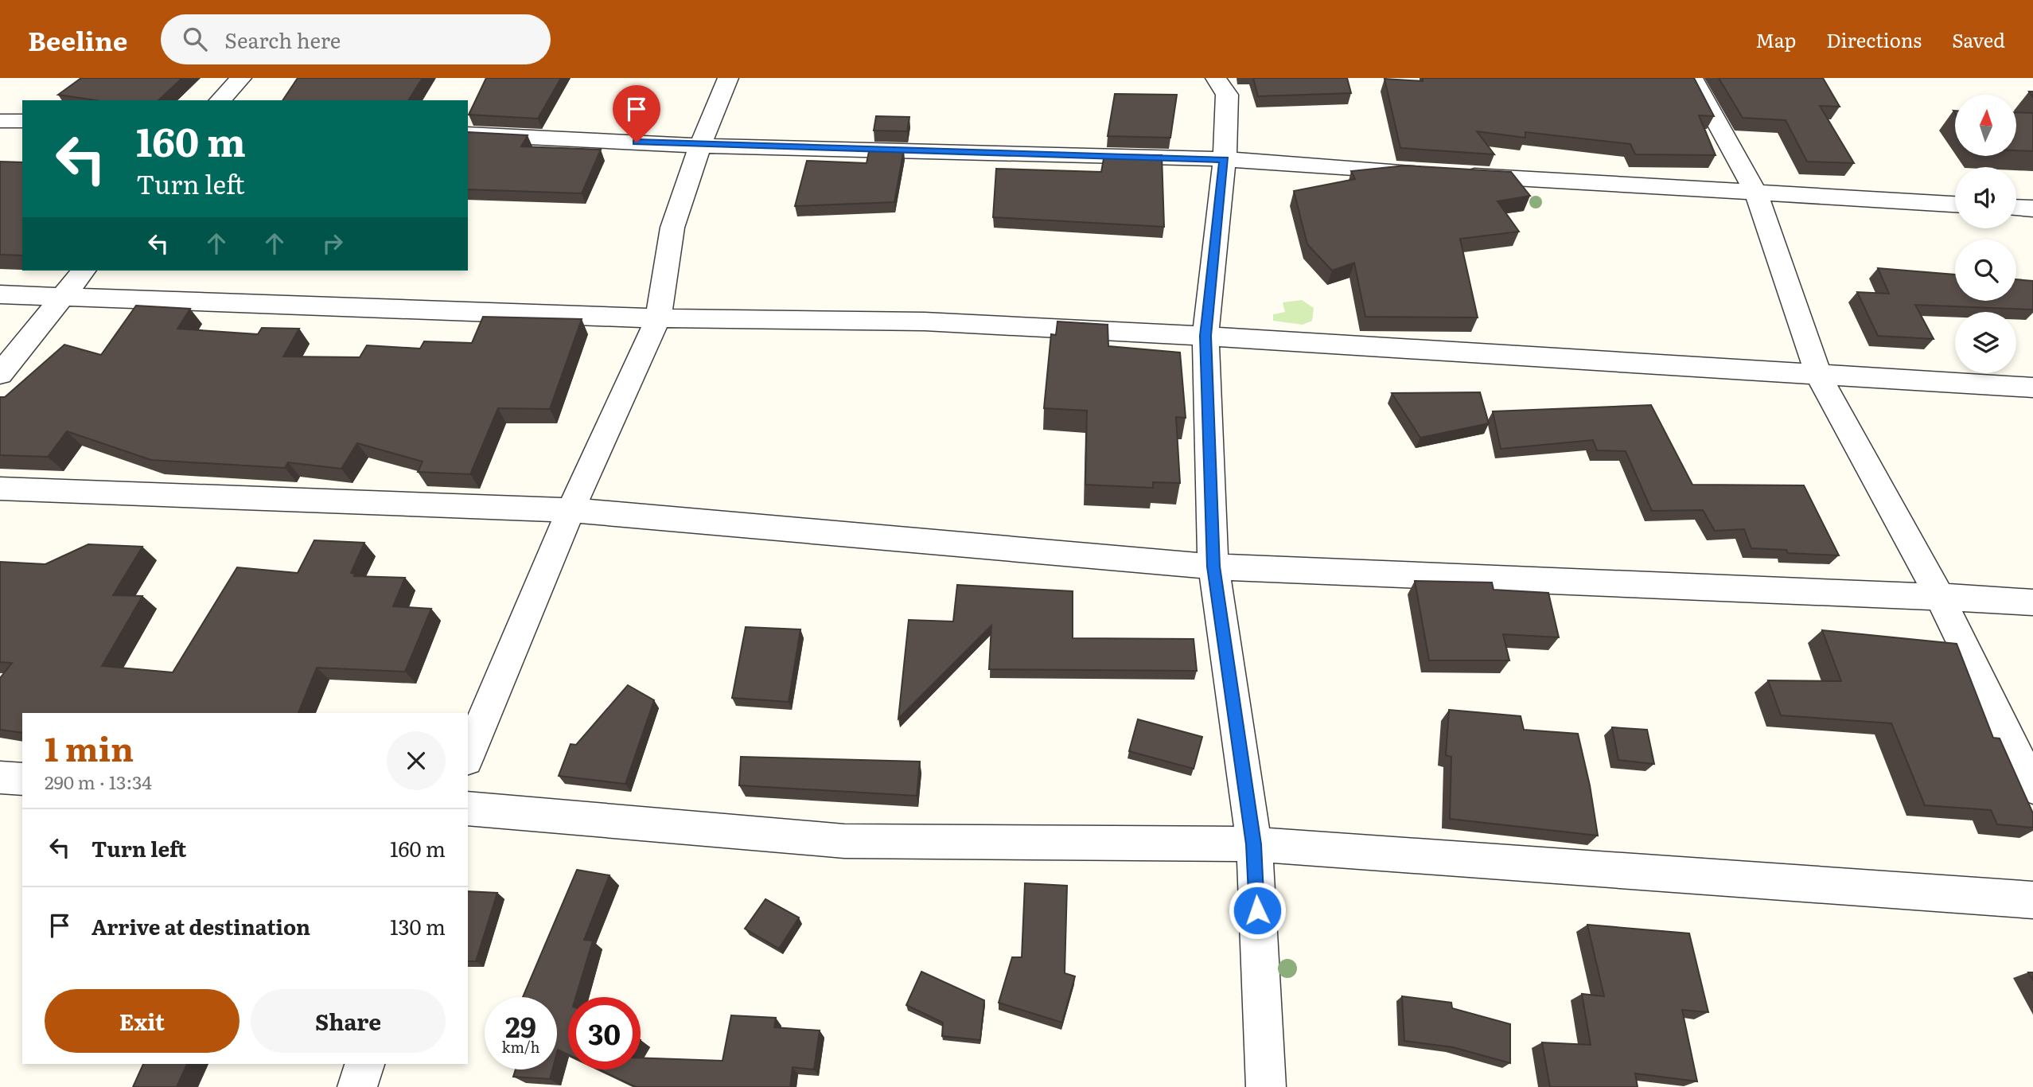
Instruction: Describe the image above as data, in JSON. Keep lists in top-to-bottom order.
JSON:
{
  "north": "top",
  "page": {
    "header": "Beeline",
    "search": "Search here",
    "nav": ["Map", "Directions", "Saved"],
    "turn": ["160 m", "Turn left"],
    "heading": ["1 min", "290 m · 13:34"],
    "list": [
      {
        "name": "Turn left",
        "value": "160 m"
      },
      {
        "name": "Arrive at destination",
        "value": "130 m"
      }
    ],
    "buttons": ["Exit", "Share"],
    "speed": "29 km/h",
    "limit": "30"
  }
}
